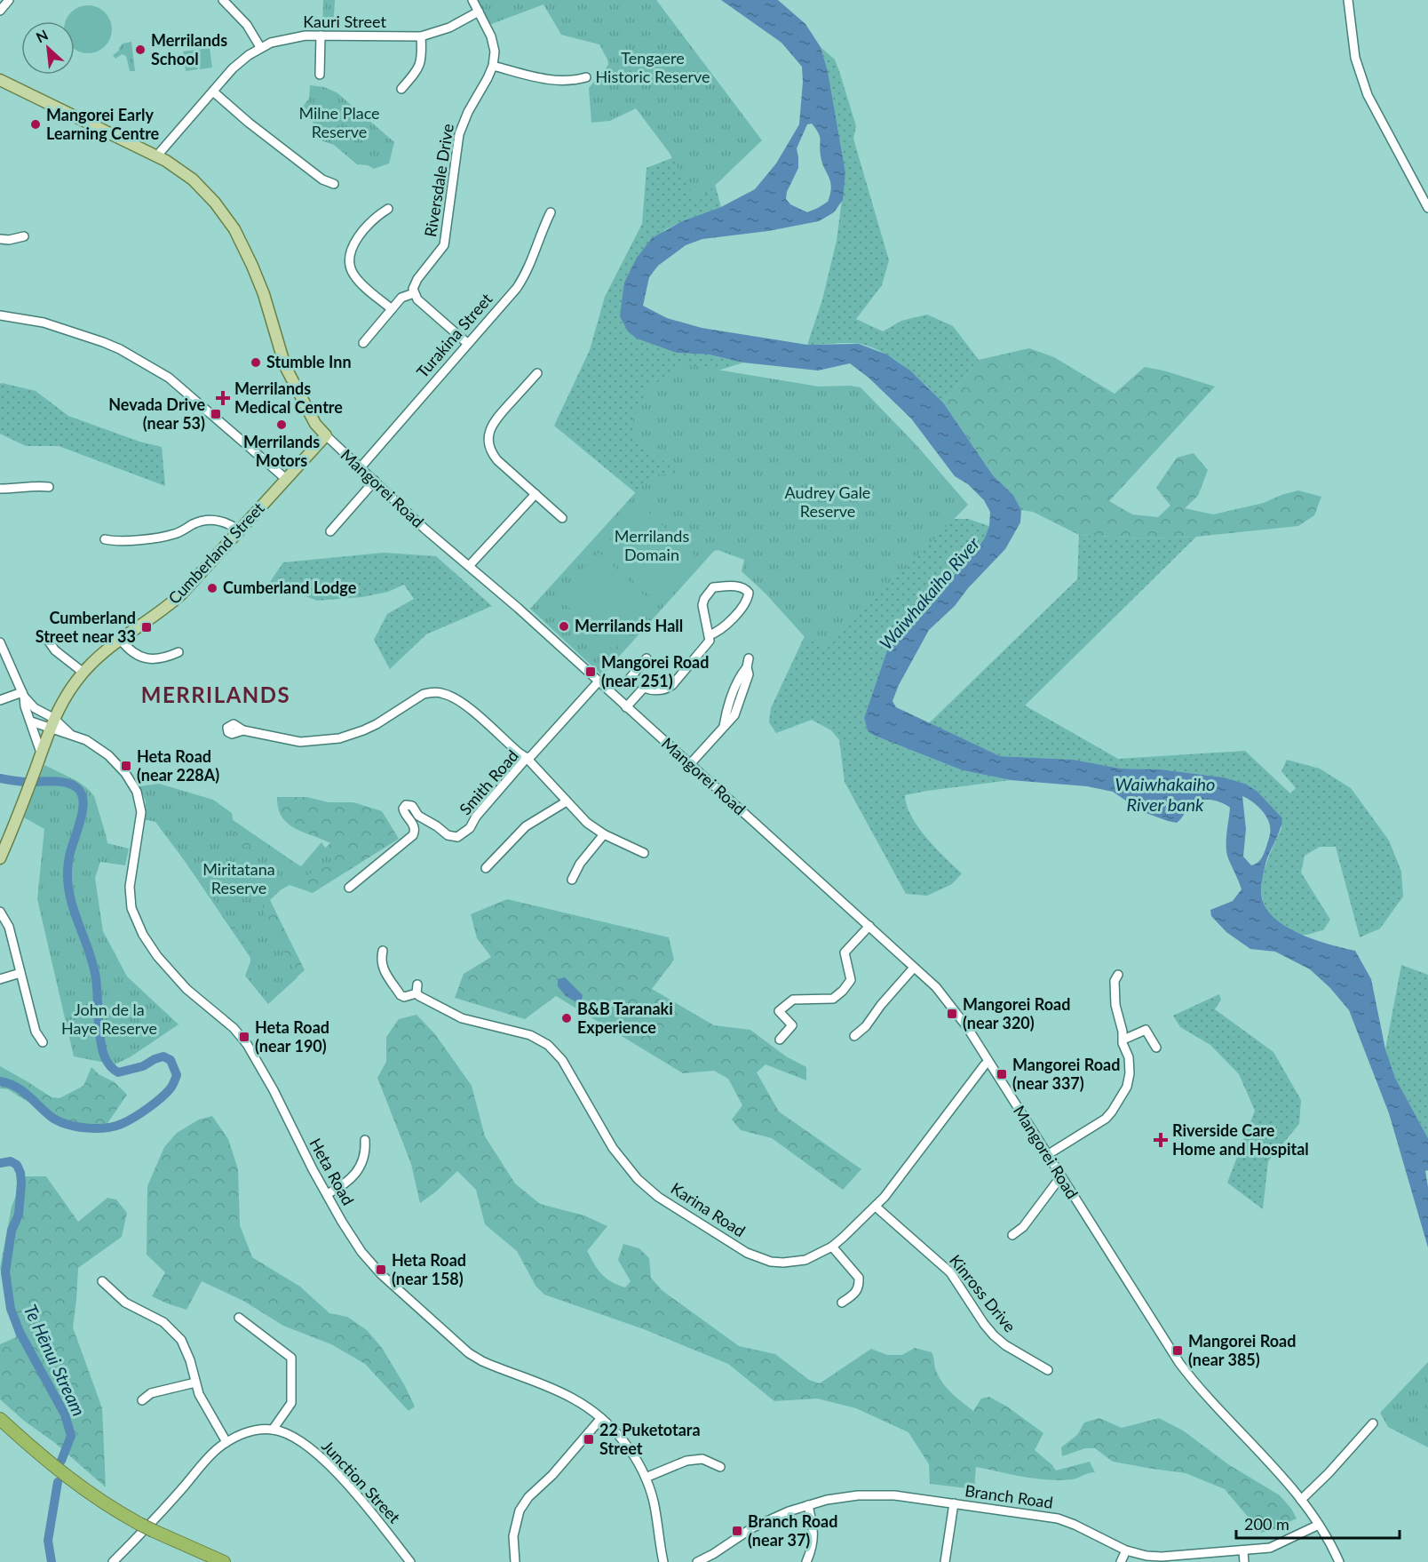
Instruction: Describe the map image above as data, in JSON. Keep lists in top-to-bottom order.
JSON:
{
  "streets": {
    "main road": ["Mangorei Road", "Cumberland Street"],
    "street": [
      "Kauri Street",
      "Riversdale Drive",
      "Turakina Street",
      "Smith Road",
      "Heta Road",
      "Karina Road",
      "Kinross Drive",
      "Junction Street",
      "Branch Road"
    ]
  },
  "crossings": [
    ["Kauri Street", "Riversdale Drive"],
    ["Kauri Street", "Mangorei Road"],
    ["Turakina Street", "Mangorei Road"],
    ["Mangorei Road", "Cumberland Street"],
    ["Mangorei Road", "Smith Road"],
    ["Mangorei Road", "Karina Road"],
    ["Mangorei Road", "Branch Road"],
    ["Cumberland Street", "Heta Road"],
    ["Karina Road", "Kinross Drive"]
  ],
  "districts": ["MERRILANDS"],
  "water": ["Waiwhakaiho River", "Waiwhakaiho River bank", "Te Hēnui Stream"],
  "parks": [
    "Tengaere Historic Reserve",
    "Milne Place Reserve",
    "Audrey Gale Reserve",
    "Merrilands Domain",
    "Miritatana Reserve",
    "John de la Haye Reserve"
  ],
  "places": {
    "other": [
      "Merrilands School",
      "Mangorei Early Learning Centre",
      "Stumble Inn",
      "Merrilands Motors",
      "Cumberland Lodge",
      "Merrilands Hall",
      "B&B Taranaki Experience"
    ],
    "health": ["Merrilands Medical Centre", "Riverside Care Home and Hospital"],
    "transit": [
      "Nevada Drive (near 53)",
      "Cumberland Street near 33",
      "Mangorei Road (near 251)",
      "Heta Road (near 228A)",
      "Mangorei Road (near 320)",
      "Heta Road (near 190)",
      "Mangorei Road (near 337)",
      "Heta Road (near 158)",
      "Mangorei Road (near 385)",
      "22 Puketotara Street",
      "Branch Road (near 37)"
    ]
  },
  "scale_bar": "200 m",
  "north": "top left"
}
